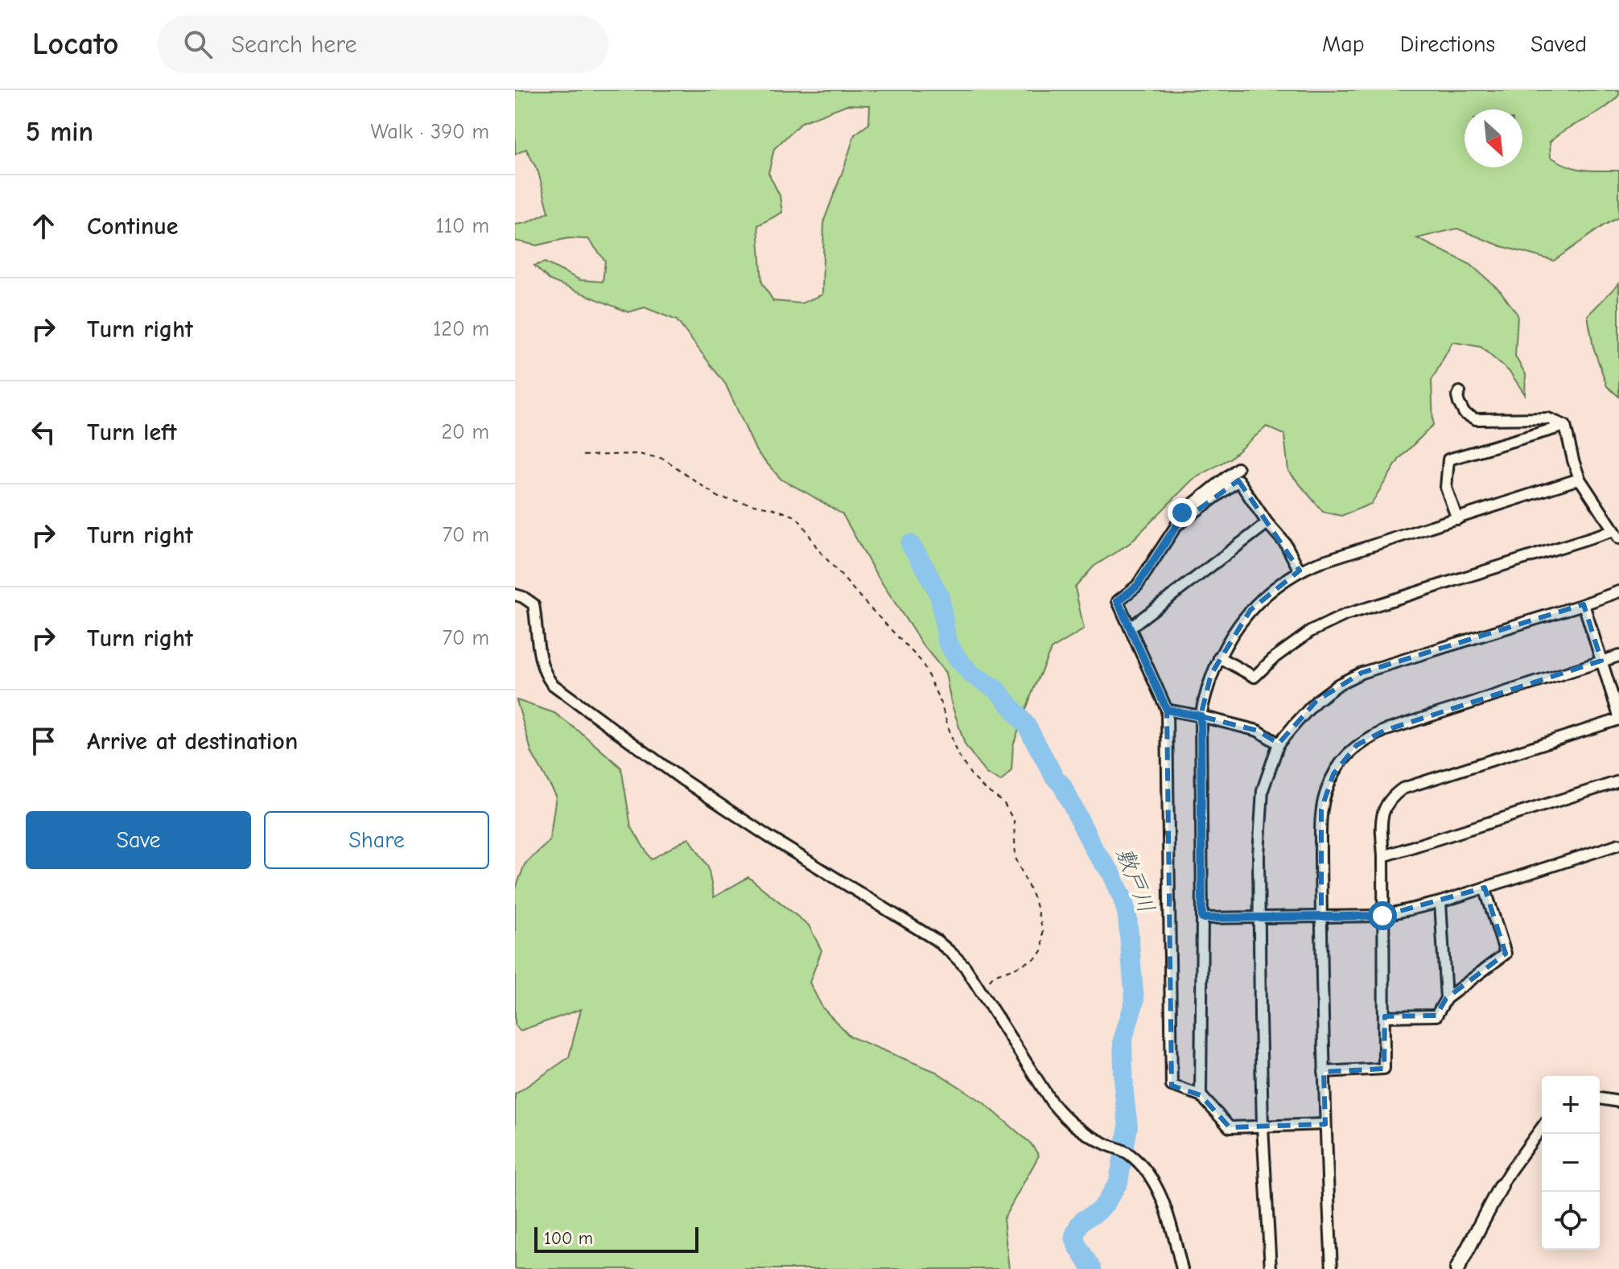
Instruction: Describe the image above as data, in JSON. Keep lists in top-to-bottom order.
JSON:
{
  "water": ["敷戸川"],
  "scale_bar": "100 m",
  "north": "bottom right",
  "page": {
    "header": "Locato",
    "search": "Search here",
    "nav": ["Map", "Directions", "Saved"],
    "heading": ["5 min", "Walk · 390 m"],
    "list": [
      ["Continue", "110 m"],
      ["Turn right", "120 m"],
      ["Turn left", "20 m"],
      ["Turn right", "70 m"],
      ["Turn right", "70 m"],
      "Arrive at destination"
    ],
    "buttons": ["Save", "Share"],
    "map_buttons": ["+", "−"],
    "scale": "100 m"
  }
}
